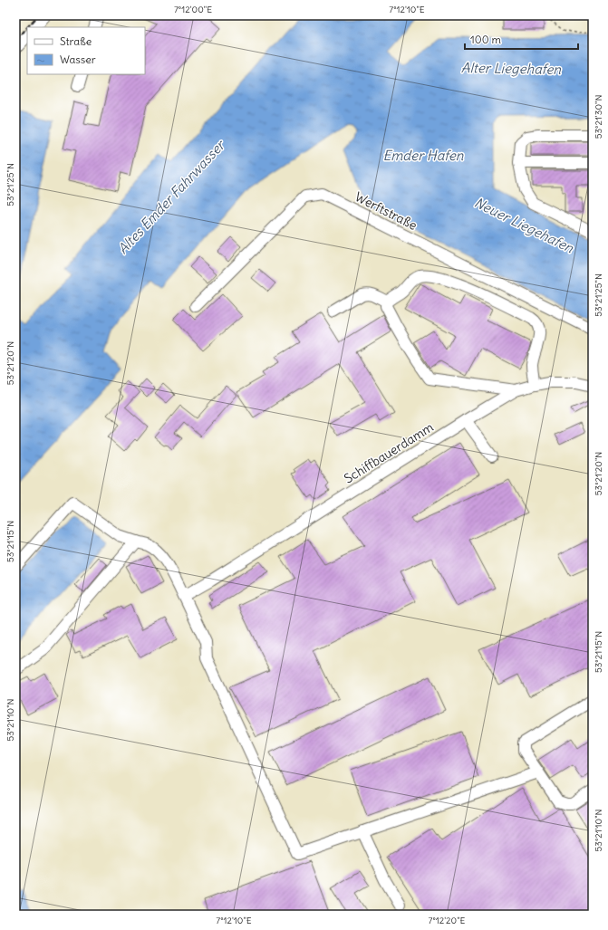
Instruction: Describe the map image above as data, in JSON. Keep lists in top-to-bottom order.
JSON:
{
  "streets": {
    "street": ["Werftstraße", "Schiffbauerdamm"]
  },
  "water": [
    "Alter Liegehafen",
    "Emder Hafen",
    "Altes Emder Fahrwasser",
    "Neuer Liegehafen"
  ],
  "legend": ["Straße", "Wasser"],
  "scale_bar": "100 m",
  "coordinates": [
    "7°12'00\"E",
    "7°12'10\"E",
    "53°21'30\"N",
    "53°21'25\"N",
    "53°21'20\"N",
    "53°21'15\"N",
    "53°21'10\"N",
    "7°12'20\"E"
  ]
}
